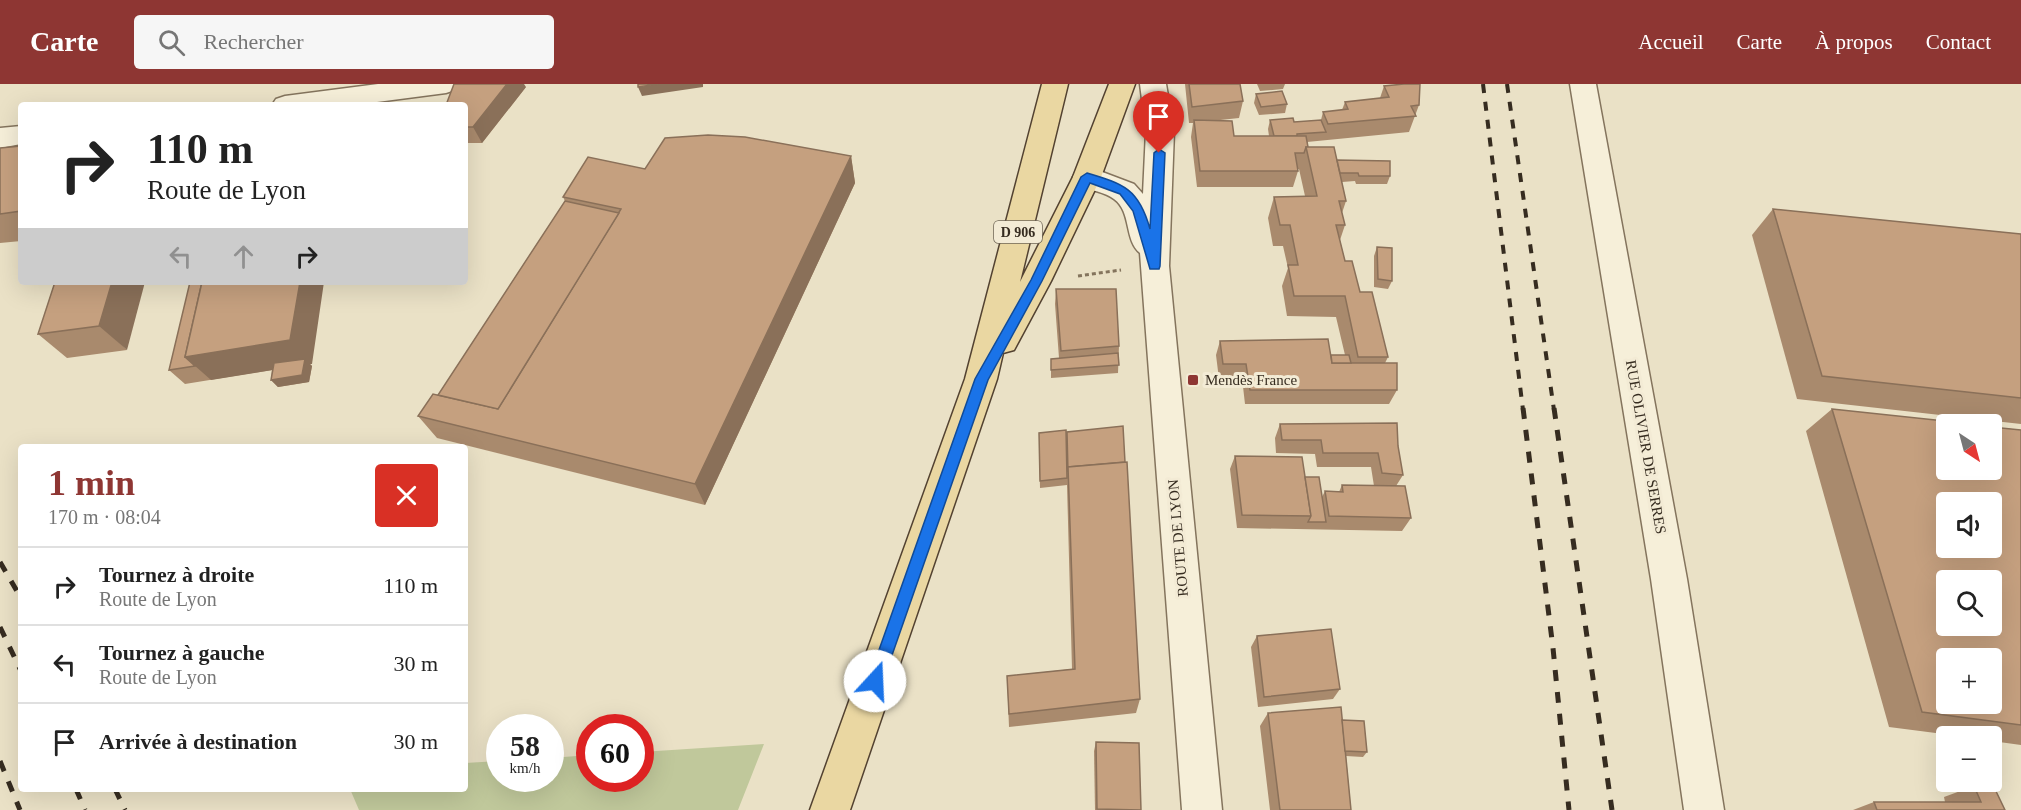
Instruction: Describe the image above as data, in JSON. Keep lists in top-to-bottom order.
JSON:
{
  "streets": {
    "main road": ["D 906"],
    "street": ["RUE OLIVIER DE SERRES", "ROUTE DE LYON"]
  },
  "crossings": [
    ["D 906", "ROUTE DE LYON"]
  ],
  "places": {
    "transit": ["Mendès France"]
  },
  "north": "bottom right",
  "page": {
    "header": "Carte",
    "search": "Rechercher",
    "nav": [
      "Accueil",
      "Carte",
      "À propos",
      "Contact"
    ],
    "turn": ["110 m", "Route de Lyon"],
    "map_buttons": ["+", "−"],
    "heading": ["1 min", "170 m · 08:04"],
    "list": [
      {
        "name": "Tournez à droite",
        "note": "Route de Lyon",
        "value": "110 m"
      },
      {
        "name": "Tournez à gauche",
        "note": "Route de Lyon",
        "value": "30 m"
      },
      {
        "name": "Arrivée à destination",
        "value": "30 m"
      }
    ],
    "speed": "58 km/h",
    "limit": "60"
  }
}
